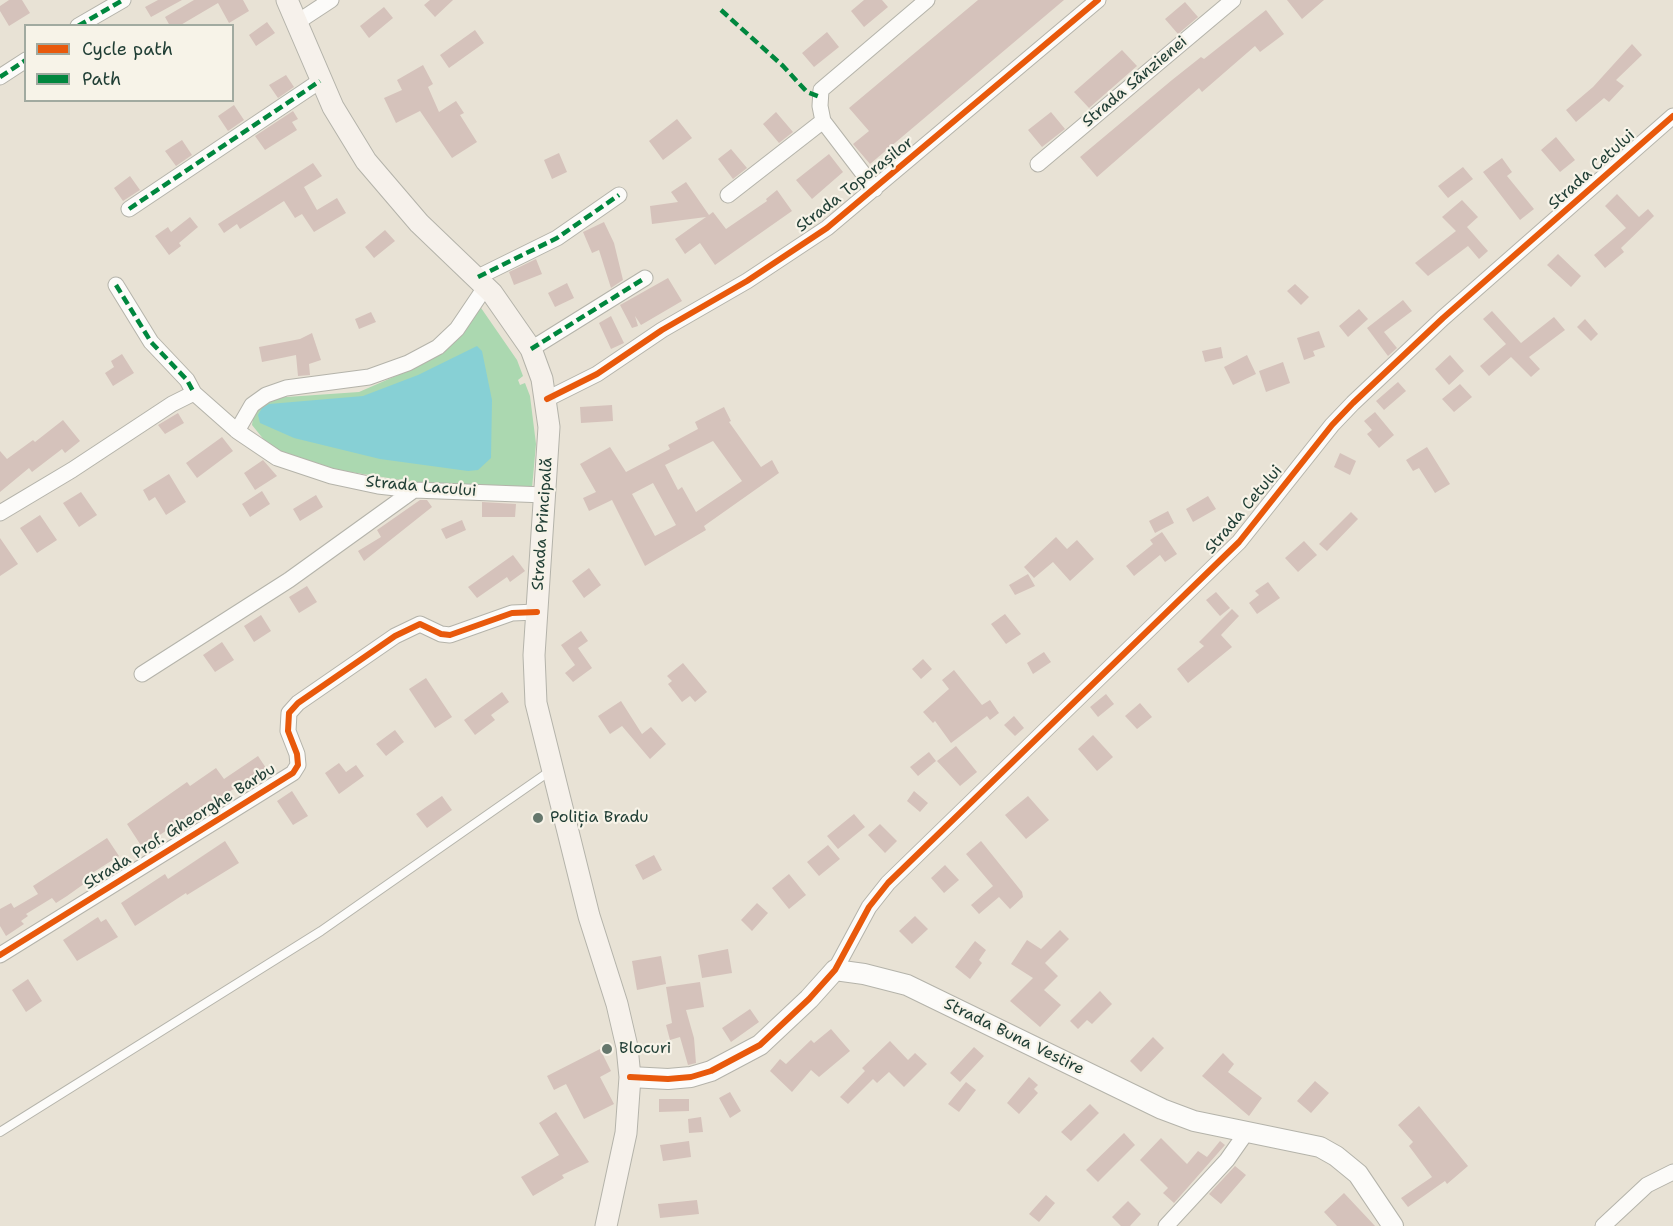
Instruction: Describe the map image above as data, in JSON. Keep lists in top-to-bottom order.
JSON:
{
  "streets": {
    "main road": ["Strada Principală"],
    "street": [
      "Strada Sânzienei",
      "Strada Cetului",
      "Strada Toporașilor",
      "Strada Lacului",
      "Strada Prof. Gheorghe Barbu",
      "Strada Buna Vestire"
    ]
  },
  "crossings": [
    ["Strada Cetului", "Strada Buna Vestire"],
    ["Strada Toporașilor", "Strada Principală"],
    ["Strada Lacului", "Strada Principală"],
    ["Strada Principală", "Strada Prof. Gheorghe Barbu"]
  ],
  "places": ["Poliția Bradu", "Blocuri"],
  "legend": ["Cycle path", "Path"]
}
